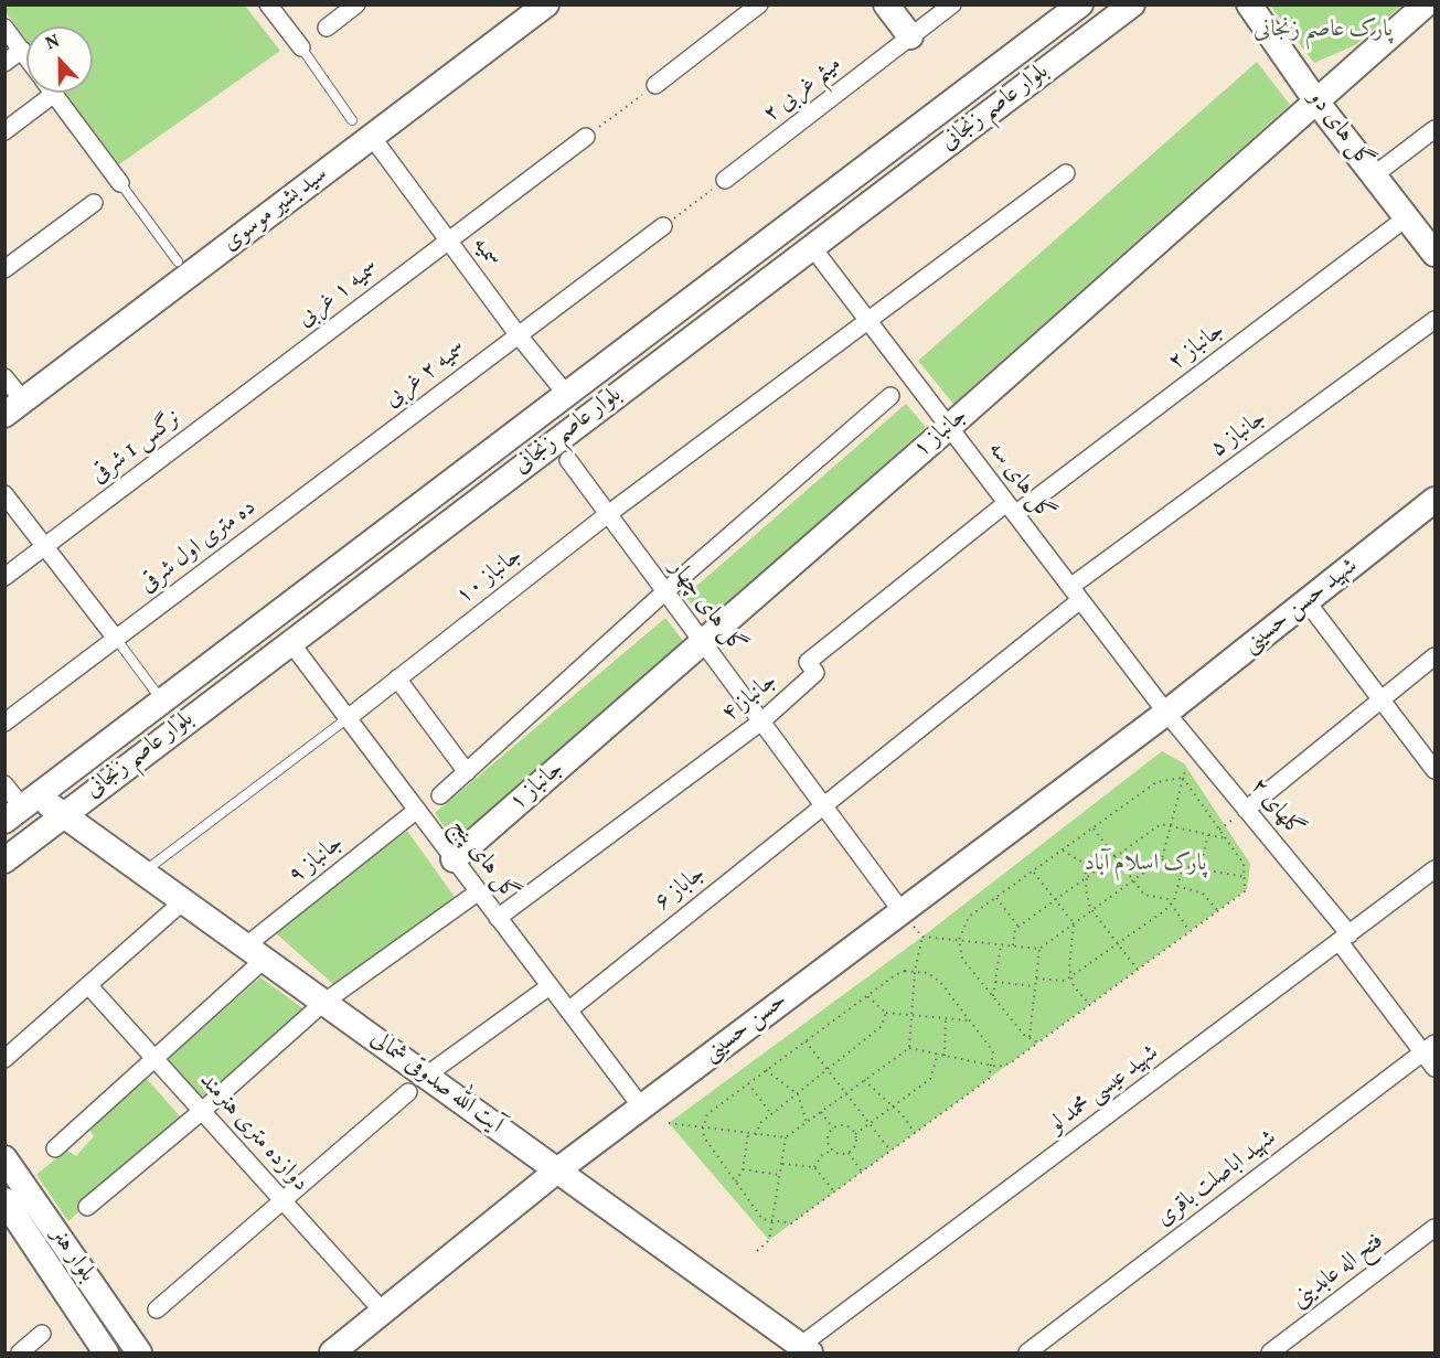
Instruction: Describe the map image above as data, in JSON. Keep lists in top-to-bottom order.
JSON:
{
  "streets": {
    "main road": [
      "بلوار عاصم زنجانی",
      "گل های دو",
      "سید بشیر موسوی",
      "جانباز ۱",
      "شهید حسن حسینی",
      "حسن حسینی",
      "آیت الله صدوقی شمالی",
      "بلوار هنر"
    ],
    "street": [
      "میثم غربی ۲",
      "سمیه",
      "سمیه ۱ غربی",
      "جانباز ۲",
      "سمیه ۲ غربی",
      "جانباز ۵",
      "نرگس 1 شرقی",
      "گل های سه",
      "ده متری اول شرقی",
      "جانباز ۱۰",
      "گل های چهار",
      "جانباز ۴",
      "گلهای ۲",
      "جانباز ۹",
      "گل های پنج",
      "جاباز ۶",
      "شهید عیسی محمد لو",
      "دوازده متری هنرمند",
      "شهید اباصلت باقری",
      "فتح اله عابدینی"
    ]
  },
  "crossings": [
    ["بلوار عاصم زنجانی", "سمیه"],
    ["بلوار عاصم زنجانی", "گل های سه"],
    ["بلوار عاصم زنجانی", "گل های پنج"],
    ["بلوار عاصم زنجانی", "آیت الله صدوقی شمالی"],
    ["گل های دو", "جانباز ۲"],
    ["گل های دو", "جانباز ۱"],
    ["سید بشیر موسوی", "سمیه"],
    ["سمیه", "سمیه ۱ غربی"],
    ["سمیه", "سمیه ۲ غربی"],
    ["سمیه ۱ غربی", "نرگس 1 شرقی"],
    ["جانباز ۲", "گل های سه"],
    ["جانباز ۲", "جانباز ۴"],
    ["سمیه ۲ غربی", "ده متری اول شرقی"],
    ["جانباز ۱", "گل های سه"],
    ["جانباز ۱", "گل های چهار"],
    ["جانباز ۱", "گل های پنج"],
    ["جانباز ۵", "گل های سه"],
    ["جانباز ۵", "گل های چهار"],
    ["جانباز ۵", "جاباز ۶"],
    ["گل های سه", "جانباز ۱۰"],
    ["گل های سه", "شهید حسن حسینی"],
    ["گل های سه", "جانباز ۴"],
    ["گل های سه", "گلهای ۲"],
    ["گل های سه", "حسن حسینی"],
    ["جانباز ۱۰", "گل های چهار"],
    ["جانباز ۱۰", "گل های پنج"],
    ["جانباز ۱۰", "آیت الله صدوقی شمالی"],
    ["شهید حسن حسینی", "گلهای ۲"],
    ["شهید حسن حسینی", "حسن حسینی"],
    ["گل های چهار", "جانباز ۴"],
    ["گل های چهار", "جاباز ۶"],
    ["گل های چهار", "حسن حسینی"],
    ["جانباز ۴", "گل های پنج"],
    ["گلهای ۲", "حسن حسینی"],
    ["گلهای ۲", "شهید عیسی محمد لو"],
    ["گلهای ۲", "شهید اباصلت باقری"],
    ["جانباز ۹", "گل های پنج"],
    ["جانباز ۹", "آیت الله صدوقی شمالی"],
    ["جانباز ۹", "دوازده متری هنرمند"],
    ["گل های پنج", "جاباز ۶"],
    ["گل های پنج", "حسن حسینی"],
    ["حسن حسینی", "آیت الله صدوقی شمالی"],
    ["حسن حسینی", "دوازده متری هنرمند"],
    ["آیت الله صدوقی شمالی", "شهید عیسی محمد لو"]
  ],
  "parks": ["پارک عاصم زنجانی", "پارک اسلام آباد"],
  "north": "top"
}
